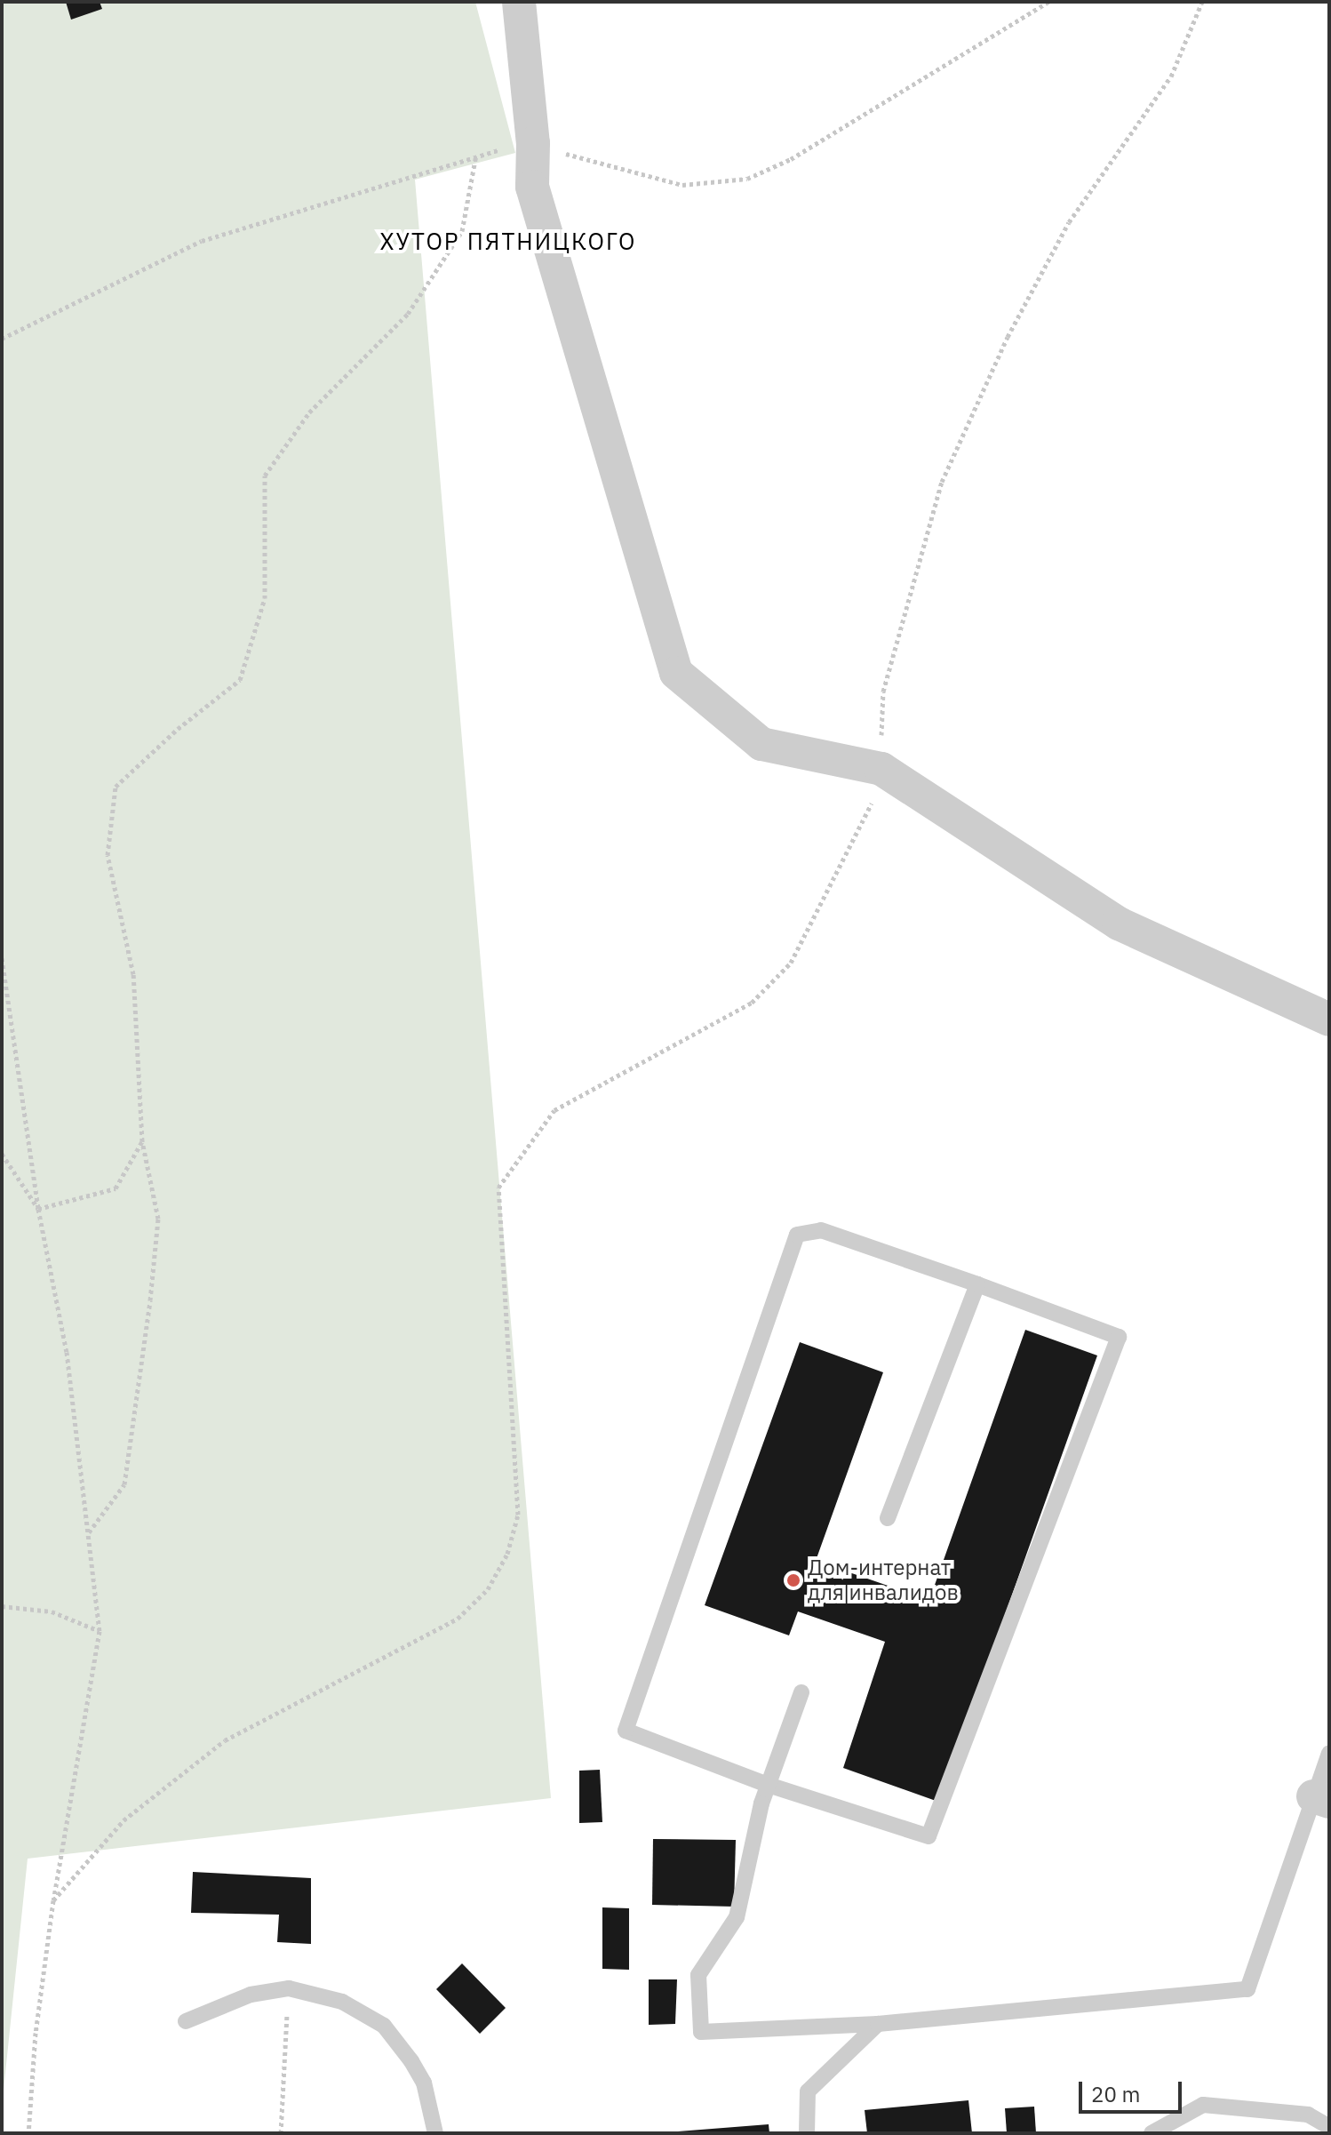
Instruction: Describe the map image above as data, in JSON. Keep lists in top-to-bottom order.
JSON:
{
  "districts": ["ХУТОР ПЯТНИЦКОГО"],
  "places": ["Дом-интернат для инвалидов"],
  "scale_bar": "20 m"
}
